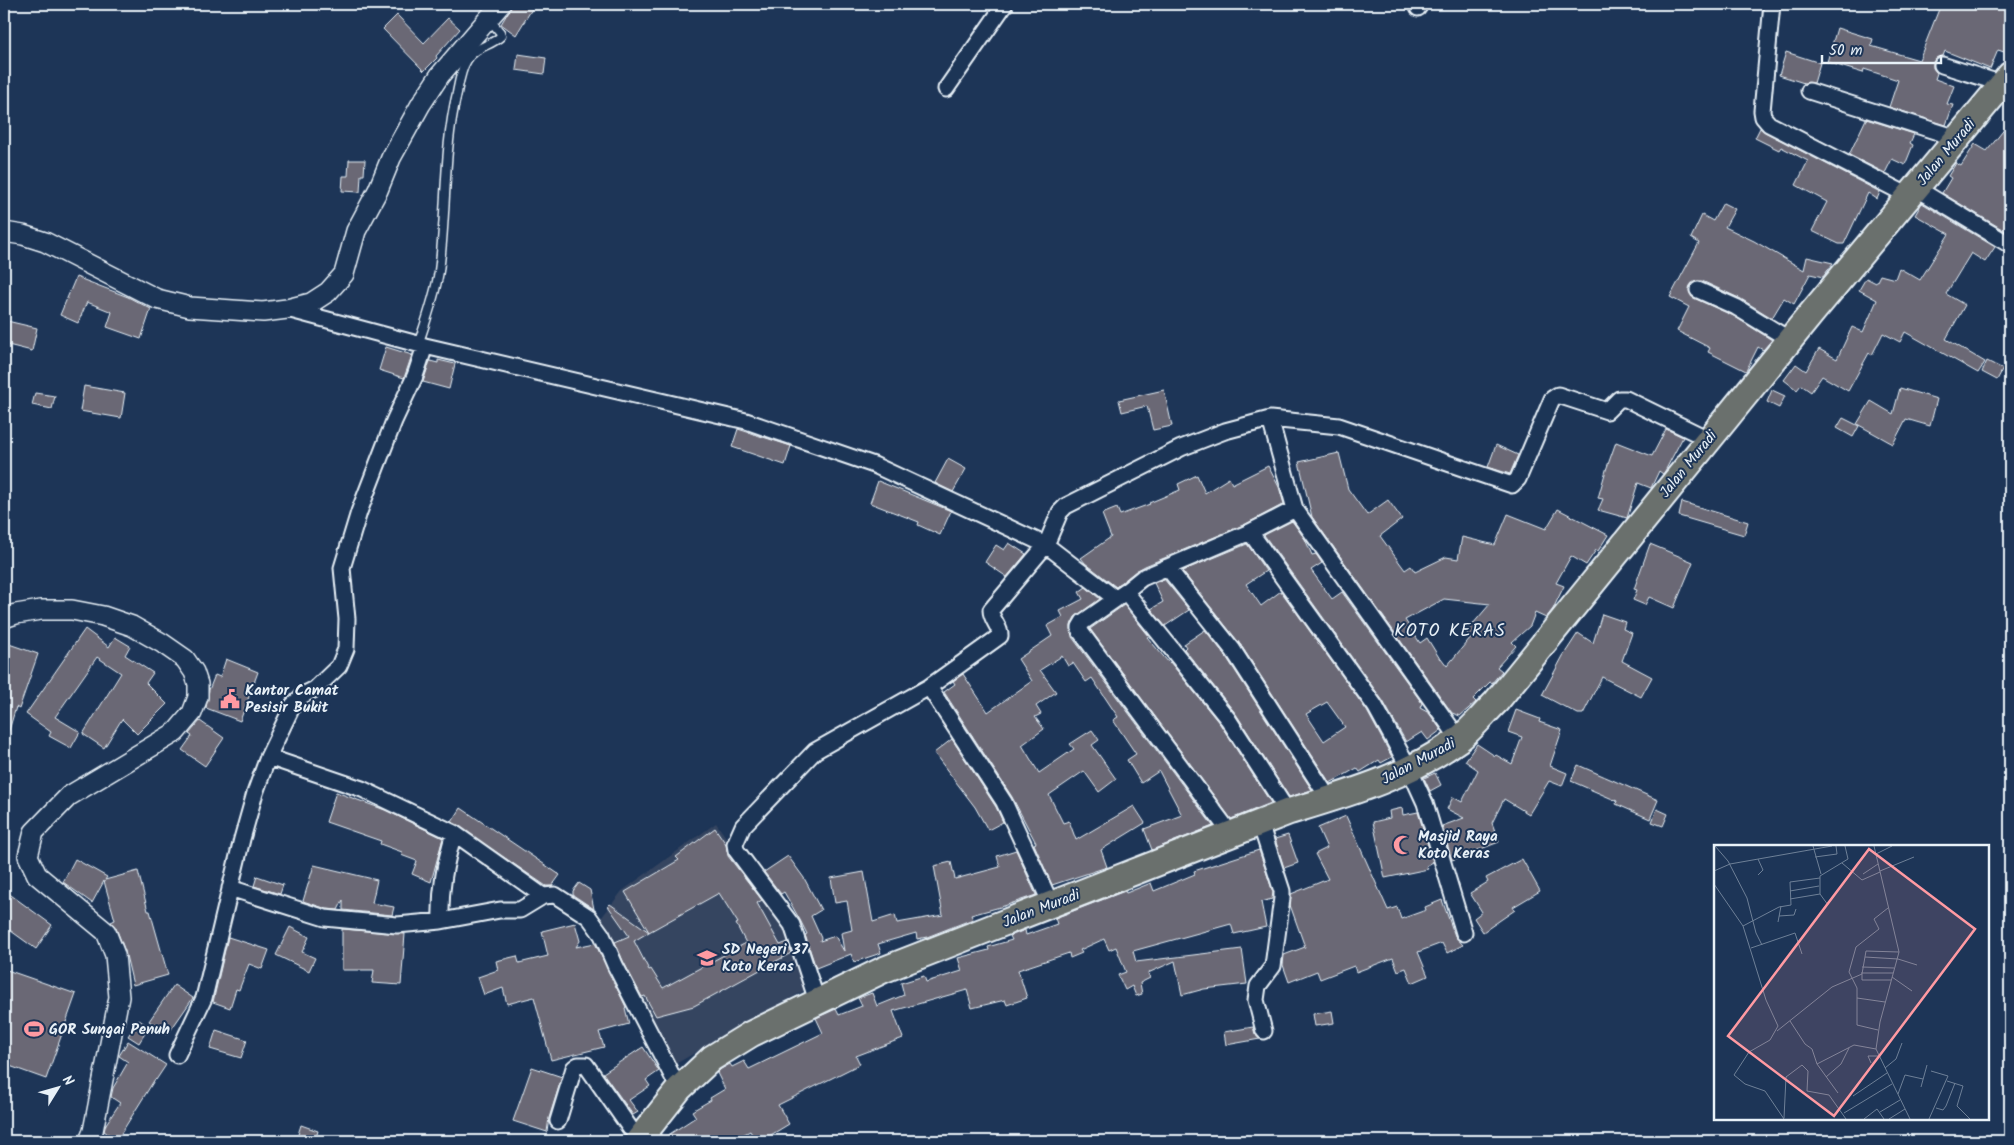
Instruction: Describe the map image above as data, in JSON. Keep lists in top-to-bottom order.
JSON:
{
  "streets": {
    "highway": ["Jalan Muradi"]
  },
  "districts": ["KOTO KERAS"],
  "places": {
    "public building": ["Kantor Camat Pesisir Bukit"],
    "mosque": ["Masjid Raya Koto Keras"],
    "school or university": ["SD Negeri 37 Koto Keras"],
    "sports": ["GOR Sungai Penuh"]
  },
  "scale_bar": "50 m",
  "north": "top right"
}
